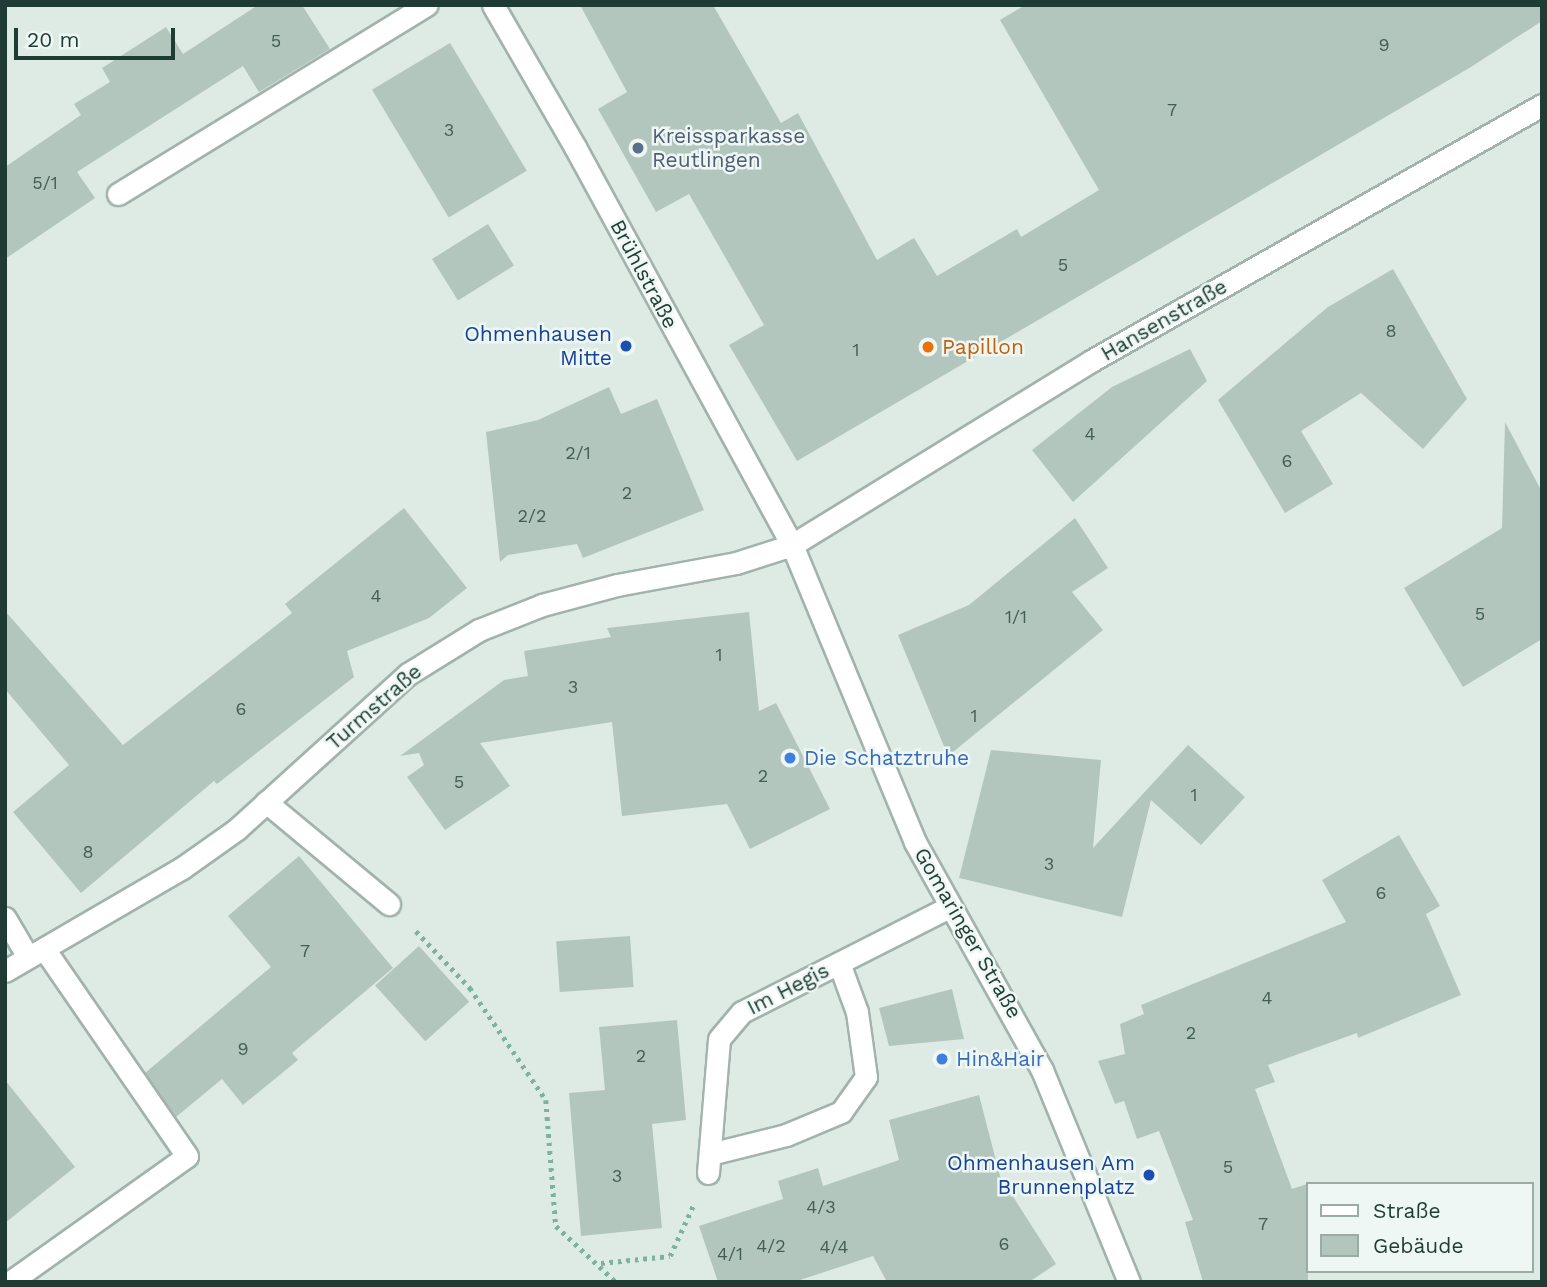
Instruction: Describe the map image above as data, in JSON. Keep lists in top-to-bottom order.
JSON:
{
  "streets": {
    "street": [
      "Brühlstraße",
      "Hansenstraße",
      "Turmstraße",
      "Gomaringer Straße",
      "Im Hegis"
    ]
  },
  "crossings": [
    ["Brühlstraße", "Hansenstraße"],
    ["Brühlstraße", "Turmstraße"],
    ["Brühlstraße", "Gomaringer Straße"],
    ["Hansenstraße", "Turmstraße"],
    ["Hansenstraße", "Gomaringer Straße"],
    ["Turmstraße", "Gomaringer Straße"],
    ["Gomaringer Straße", "Im Hegis"]
  ],
  "places": [
    "Kreissparkasse Reutlingen",
    "Ohmenhausen Mitte",
    "Papillon",
    "Die Schatztruhe",
    "Hin&Hair",
    "Ohmenhausen Am Brunnenplatz"
  ],
  "house_numbers": [
    "5",
    "9",
    "7",
    "3",
    "5/1",
    "5",
    "8",
    "1",
    "4",
    "2/1",
    "6",
    "2",
    "2/2",
    "4",
    "5",
    "1/1",
    "1",
    "3",
    "6",
    "1",
    "2",
    "5",
    "1",
    "8",
    "3",
    "6",
    "7",
    "4",
    "2",
    "9",
    "2",
    "5",
    "3",
    "4/3",
    "7",
    "6",
    "4/2",
    "4/4",
    "4/1"
  ],
  "legend": ["Straße", "Gebäude"],
  "scale_bar": "20 m"
}
